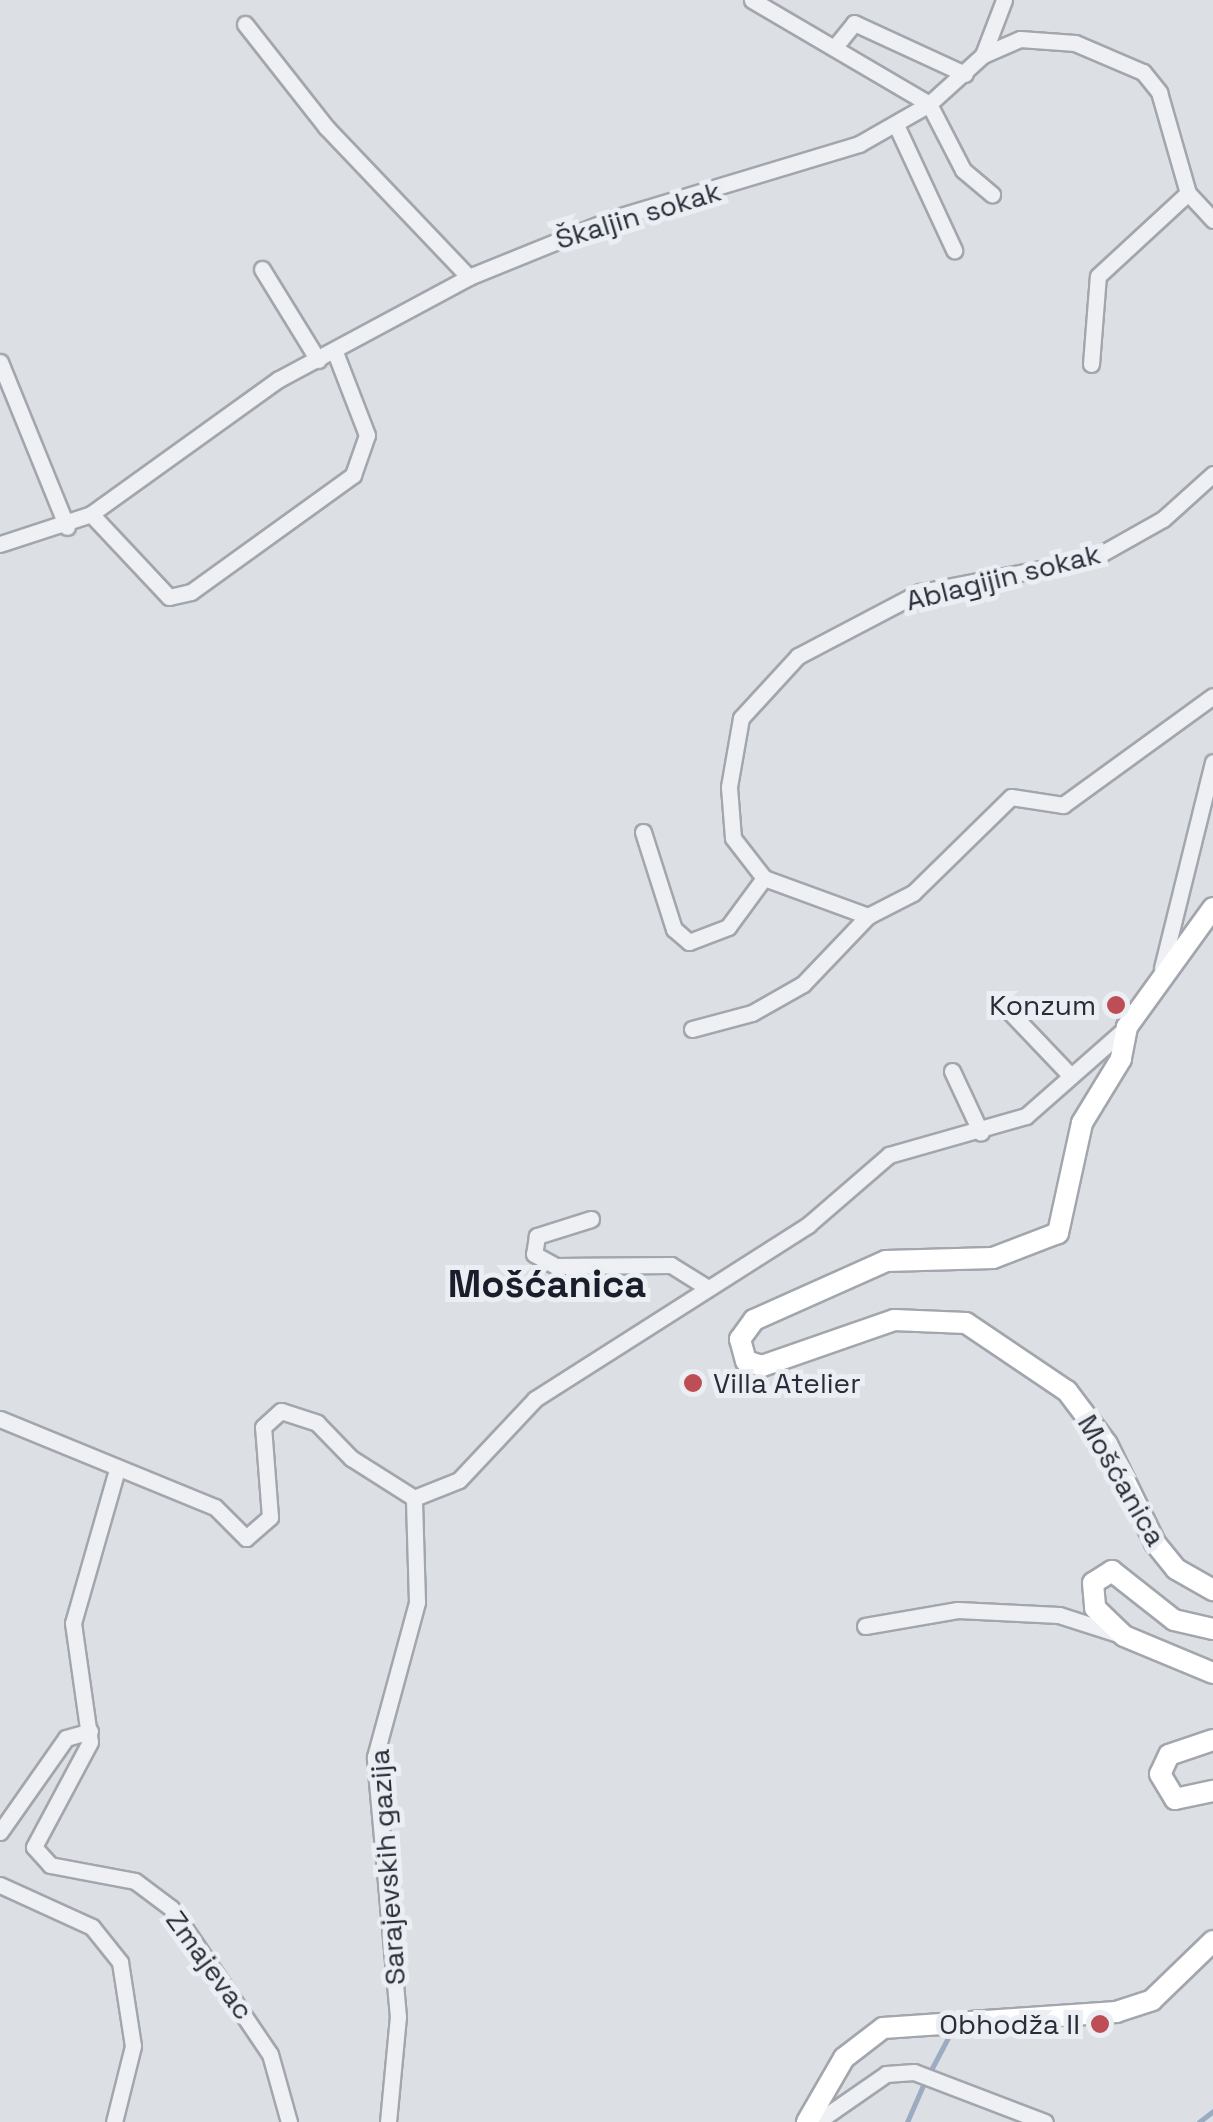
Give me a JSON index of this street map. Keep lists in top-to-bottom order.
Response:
{
  "streets": {
    "main road": ["Mošćanica"],
    "street": [
      "Škaljin sokak",
      "Ablagijin sokak",
      "Sarajevskih gazija",
      "Zmajevac"
    ]
  },
  "districts": ["Mošćanica"],
  "places": ["Konzum", "Villa Atelier", "Obhodža II"]
}
